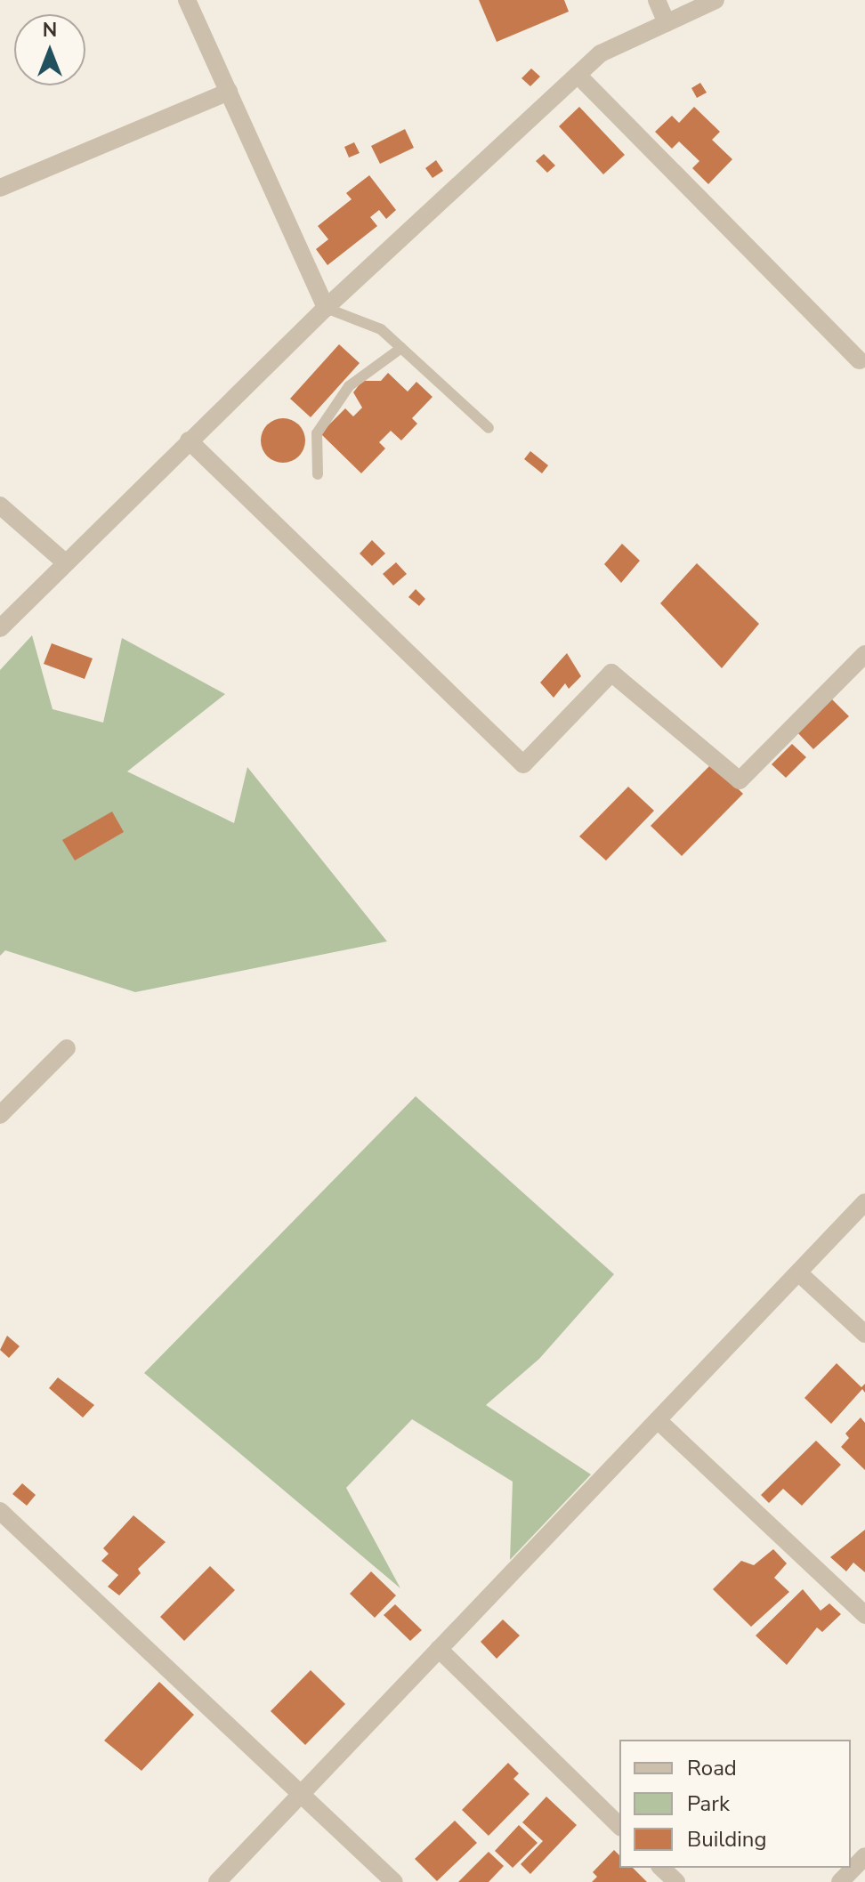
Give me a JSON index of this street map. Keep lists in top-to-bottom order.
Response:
{
  "legend": ["Road", "Park", "Building"],
  "north": "top"
}
